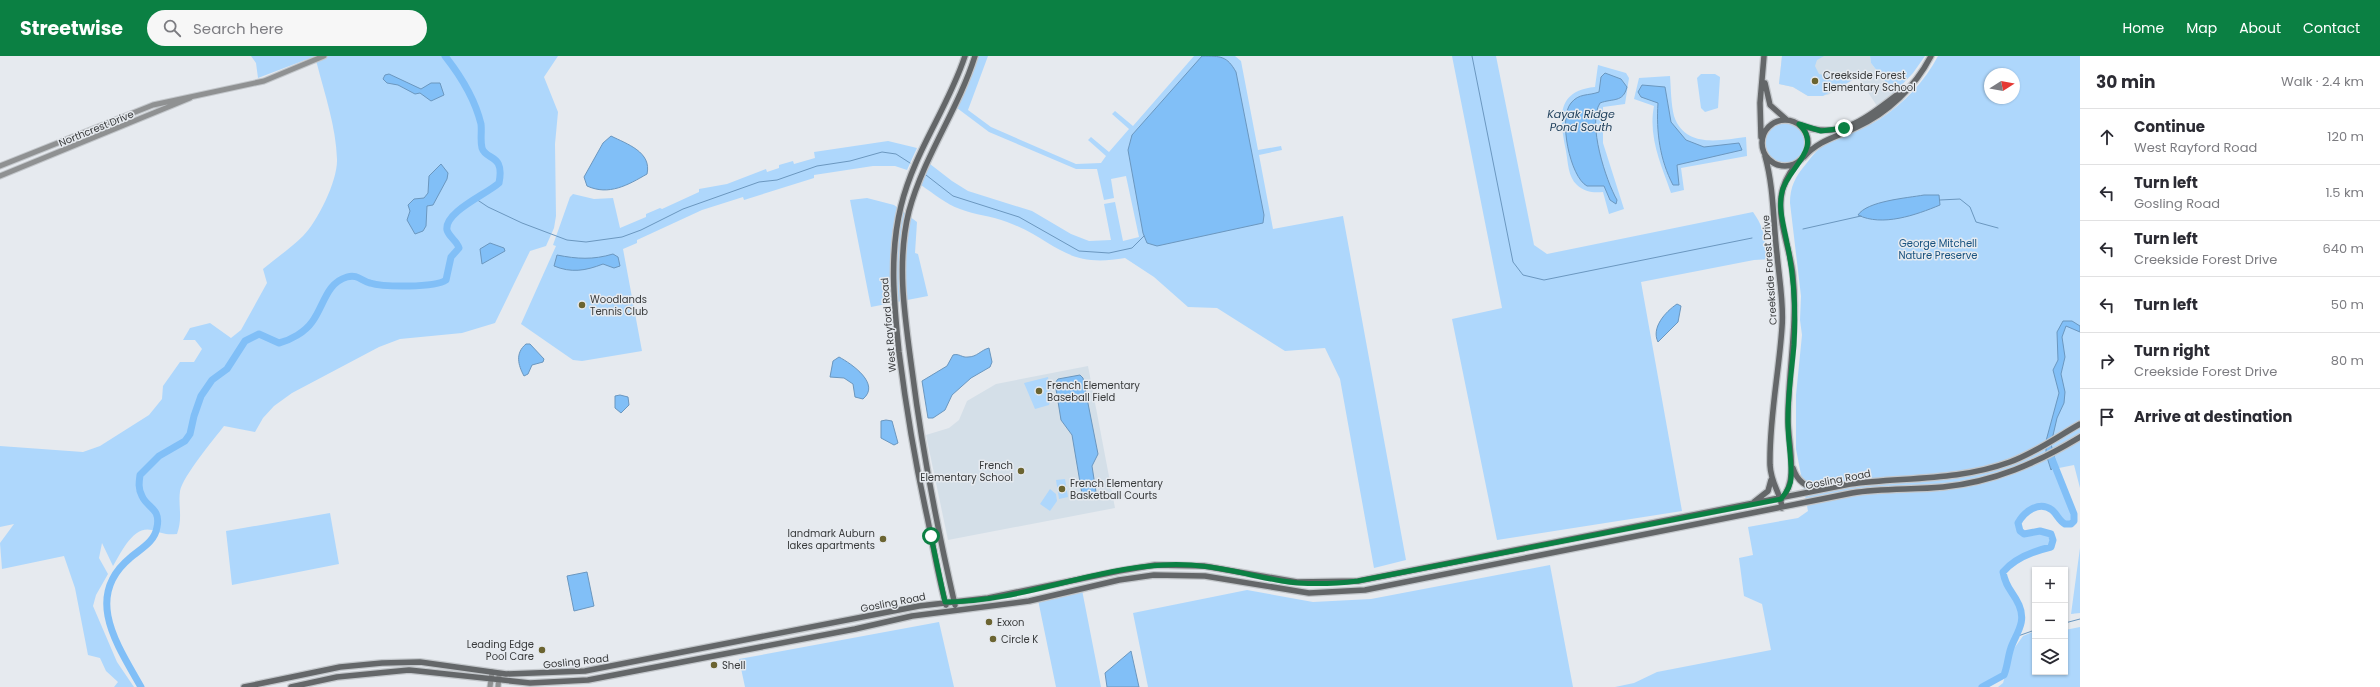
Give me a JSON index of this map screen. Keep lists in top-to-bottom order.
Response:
{
  "streets": {
    "main road": ["Creekside Forest Drive", "West Rayford Road", "Gosling Road"],
    "street": ["Northcrest Drive"]
  },
  "crossings": [
    ["Creekside Forest Drive", "Gosling Road"],
    ["West Rayford Road", "Gosling Road"]
  ],
  "water": ["Kayak Ridge Pond South"],
  "parks": ["George Mitchell Nature Preserve"],
  "places": [
    "Creekside Forest Elementary School",
    "Woodlands Tennis Club",
    "French Elementary Baseball Field",
    "French Elementary School",
    "French Elementary Basketball Courts",
    "landmark Auburn lakes apartments",
    "Exxon",
    "Circle K",
    "Leading Edge Pool Care",
    "Shell"
  ],
  "north": "right",
  "page": {
    "header": "Streetwise",
    "search": "Search here",
    "nav": [
      "Home",
      "Map",
      "About",
      "Contact"
    ],
    "heading": ["30 min", "Walk · 2.4 km"],
    "list": [
      ["Continue", "West Rayford Road", "120 m"],
      ["Turn left", "Gosling Road", "1.5 km"],
      ["Turn left", "Creekside Forest Drive", "640 m"],
      ["Turn left", "50 m"],
      ["Turn right", "Creekside Forest Drive", "80 m"],
      "Arrive at destination"
    ],
    "map_buttons": ["+", "−"]
  }
}
